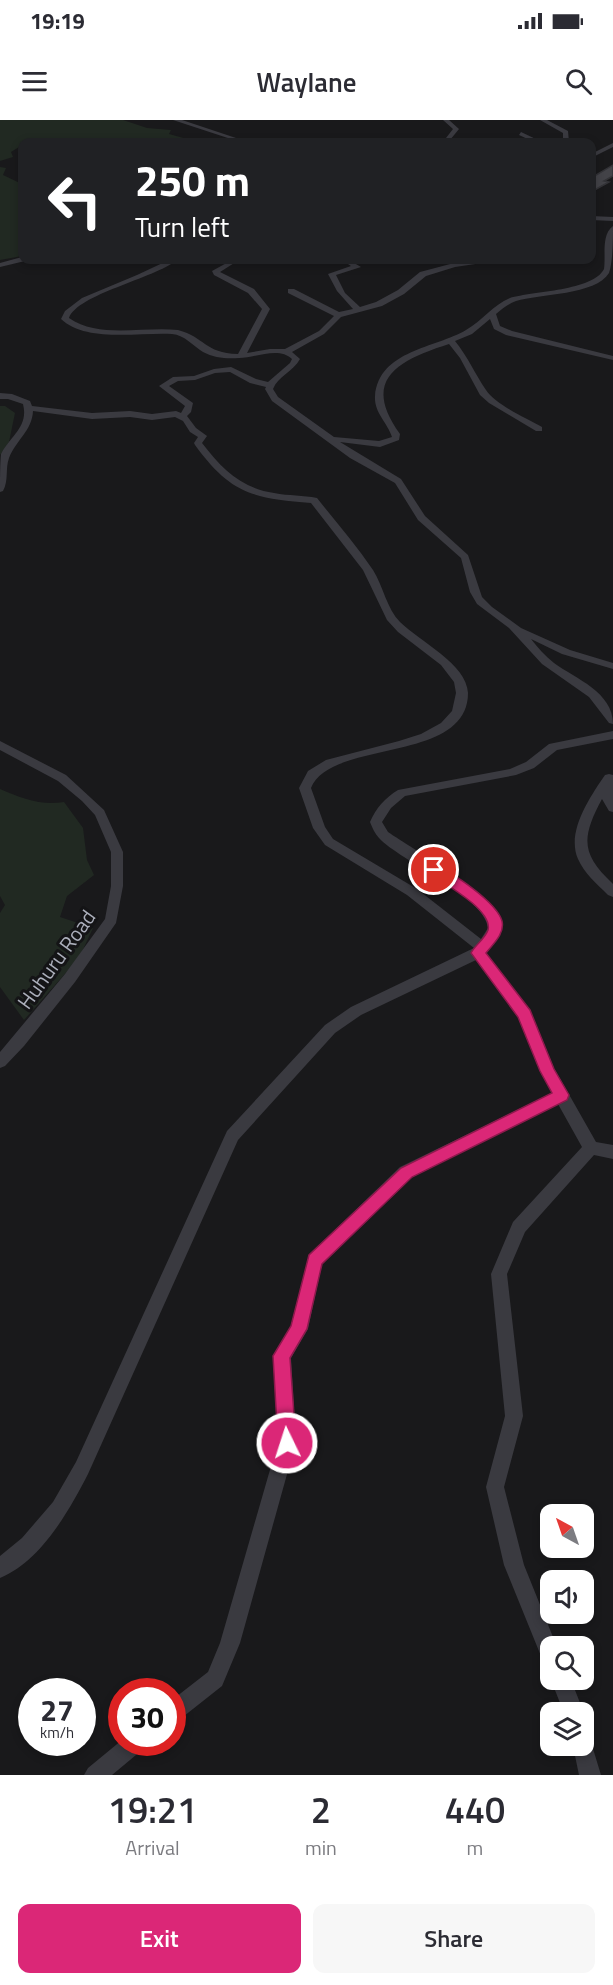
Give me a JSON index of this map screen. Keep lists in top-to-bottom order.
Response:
{
  "streets": {
    "street": ["Huhuru Road"]
  },
  "north": "top left",
  "page": {
    "status": "19:19",
    "header": "Waylane",
    "turn": ["250 m", "Turn left"],
    "speed": "27 km/h",
    "limit": "30",
    "eta": [
      "19:21",
      "Arrival",
      "2",
      "min",
      "440",
      "m"
    ],
    "buttons": ["Exit", "Share"]
  }
}
